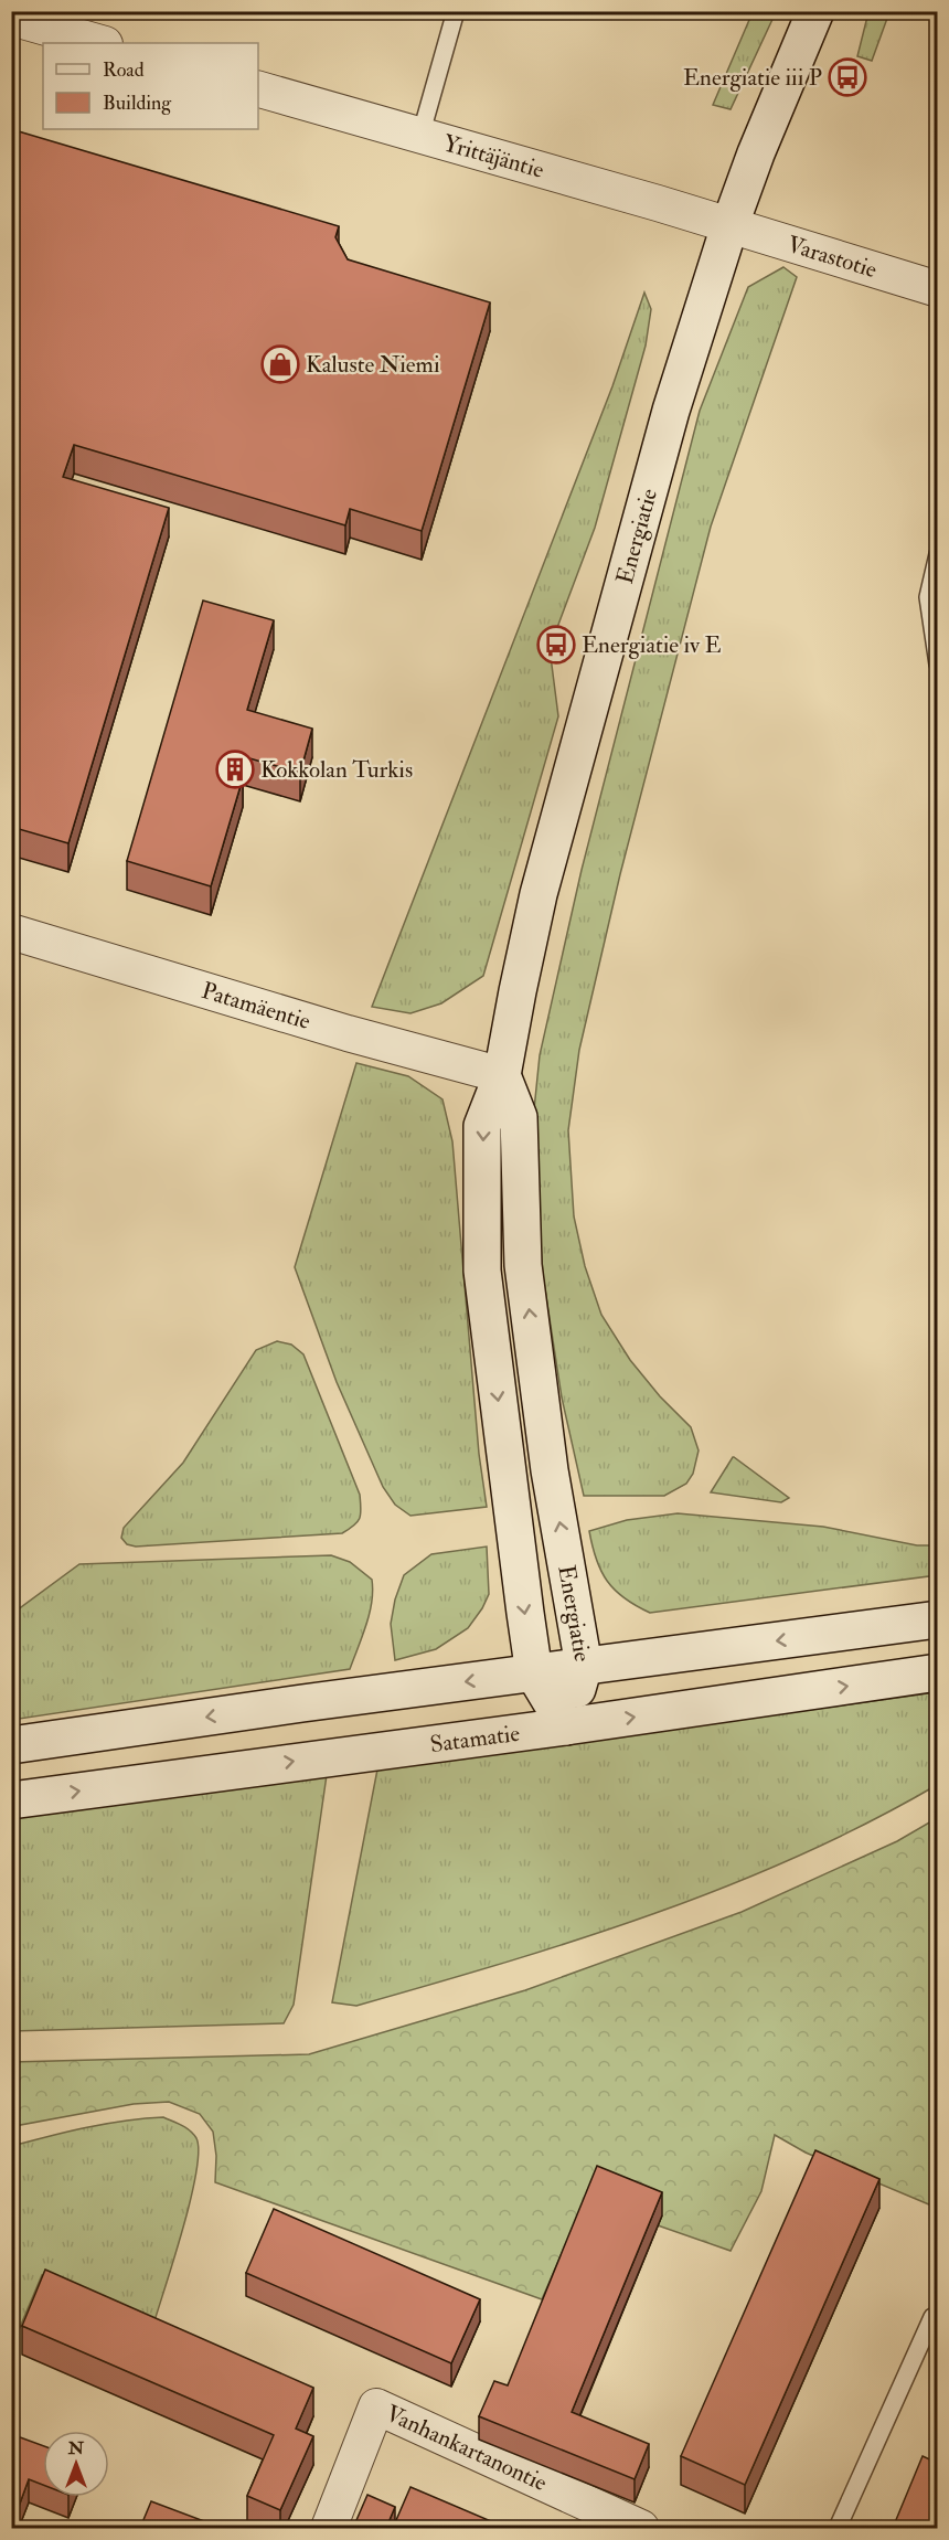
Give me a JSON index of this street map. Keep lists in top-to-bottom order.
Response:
{
  "streets": {
    "street": [
      "Yrittäjäntie",
      "Varastotie",
      "Energiatie",
      "Patamäentie",
      "Satamatie",
      "Vanhankartanontie"
    ]
  },
  "crossings": [
    ["Yrittäjäntie", "Varastotie"],
    ["Yrittäjäntie", "Energiatie"],
    ["Varastotie", "Energiatie"],
    ["Energiatie", "Patamäentie"],
    ["Energiatie", "Satamatie"]
  ],
  "places": {
    "bus stop": ["Energiatie iii P", "Energiatie iv E"],
    "shop": ["Kaluste Niemi"],
    "building": ["Kokkolan Turkis"]
  },
  "legend": ["Road", "Building"],
  "north": "top"
}
